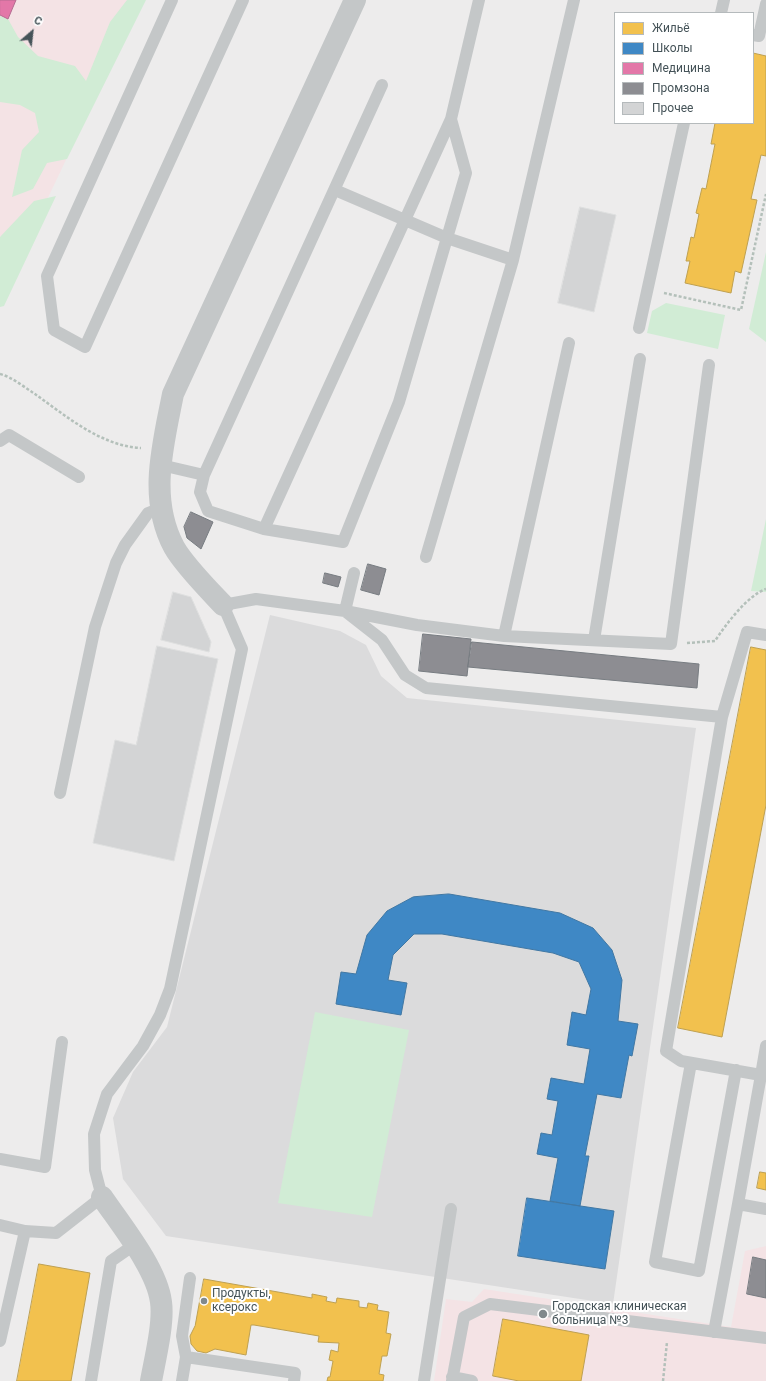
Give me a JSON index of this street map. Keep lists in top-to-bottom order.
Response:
{
  "places": ["Продукты, ксерокс", "Городская клиническая больница №3"],
  "legend": [
    "Жильё",
    "Школы",
    "Медицина",
    "Промзона",
    "Прочее"
  ],
  "north": "top right"
}
